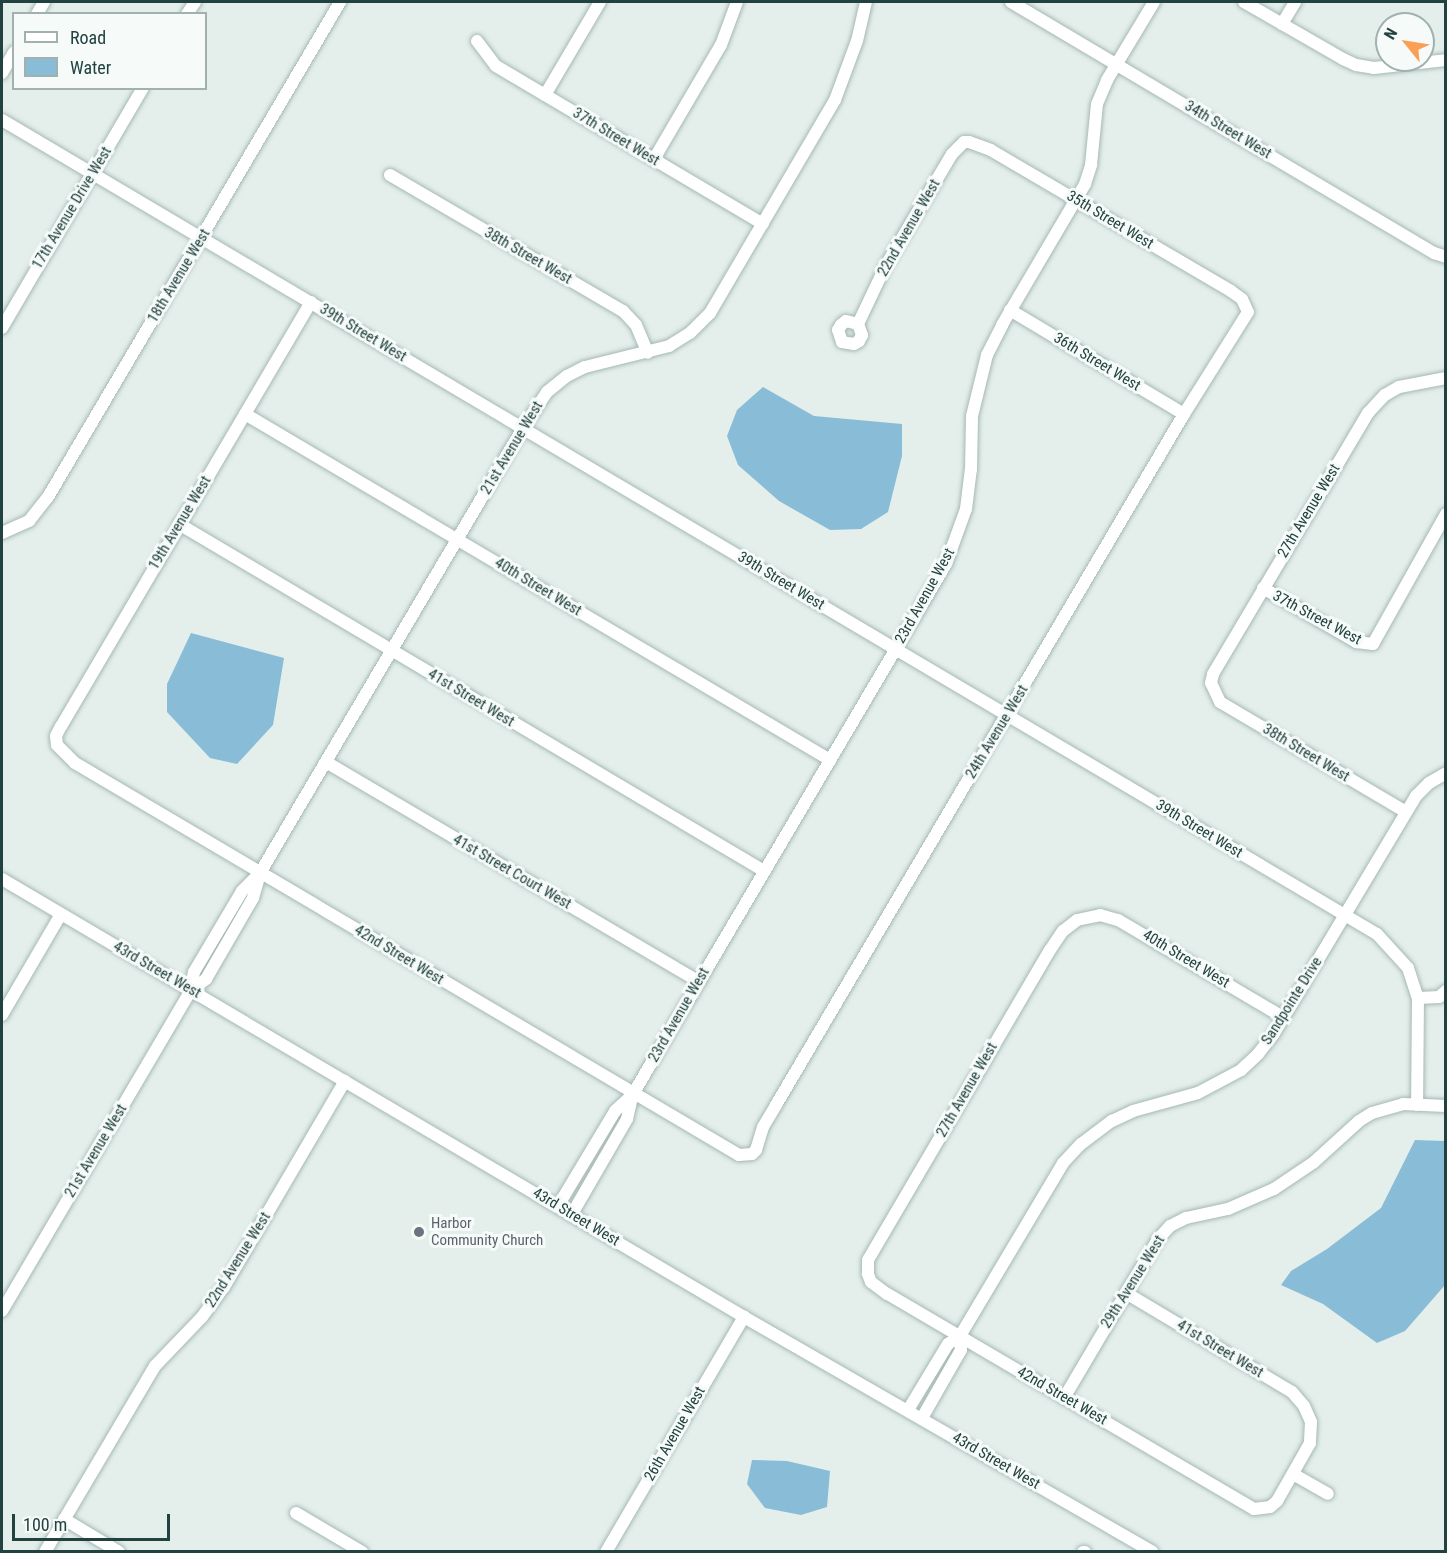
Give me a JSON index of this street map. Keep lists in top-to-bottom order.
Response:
{
  "streets": {
    "street": [
      "34th Street West",
      "37th Street West",
      "17th Avenue Drive West",
      "35th Street West",
      "22nd Avenue West",
      "38th Street West",
      "18th Avenue West",
      "39th Street West",
      "36th Street West",
      "21st Avenue West",
      "27th Avenue West",
      "19th Avenue West",
      "40th Street West",
      "23rd Avenue West",
      "41st Street West",
      "24th Avenue West",
      "41st Street Court West",
      "42nd Street West",
      "43rd Street West",
      "Sandpointe Drive",
      "29th Avenue West",
      "26th Avenue West"
    ]
  },
  "crossings": [
    ["34th Street West", "23rd Avenue West"],
    ["37th Street West", "21st Avenue West"],
    ["37th Street West", "27th Avenue West"],
    ["17th Avenue Drive West", "39th Street West"],
    ["35th Street West", "22nd Avenue West"],
    ["35th Street West", "23rd Avenue West"],
    ["35th Street West", "24th Avenue West"],
    ["22nd Avenue West", "43rd Street West"],
    ["38th Street West", "21st Avenue West"],
    ["38th Street West", "27th Avenue West"],
    ["38th Street West", "Sandpointe Drive"],
    ["18th Avenue West", "39th Street West"],
    ["39th Street West", "21st Avenue West"],
    ["39th Street West", "19th Avenue West"],
    ["39th Street West", "23rd Avenue West"],
    ["39th Street West", "24th Avenue West"],
    ["39th Street West", "Sandpointe Drive"],
    ["39th Street West", "29th Avenue West"],
    ["36th Street West", "23rd Avenue West"],
    ["36th Street West", "24th Avenue West"],
    ["21st Avenue West", "40th Street West"],
    ["21st Avenue West", "41st Street West"],
    ["21st Avenue West", "41st Street Court West"],
    ["21st Avenue West", "42nd Street West"],
    ["21st Avenue West", "43rd Street West"],
    ["27th Avenue West", "40th Street West"],
    ["27th Avenue West", "42nd Street West"],
    ["19th Avenue West", "40th Street West"],
    ["19th Avenue West", "41st Street West"],
    ["19th Avenue West", "42nd Street West"],
    ["40th Street West", "23rd Avenue West"],
    ["40th Street West", "Sandpointe Drive"],
    ["23rd Avenue West", "41st Street West"],
    ["23rd Avenue West", "41st Street Court West"],
    ["23rd Avenue West", "42nd Street West"],
    ["23rd Avenue West", "43rd Street West"],
    ["41st Street West", "42nd Street West"],
    ["41st Street West", "29th Avenue West"],
    ["24th Avenue West", "42nd Street West"],
    ["42nd Street West", "Sandpointe Drive"],
    ["42nd Street West", "29th Avenue West"],
    ["43rd Street West", "Sandpointe Drive"],
    ["43rd Street West", "26th Avenue West"]
  ],
  "places": ["Harbor Community Church"],
  "legend": ["Road", "Water"],
  "scale_bar": "100 m",
  "north": "top left"
}
